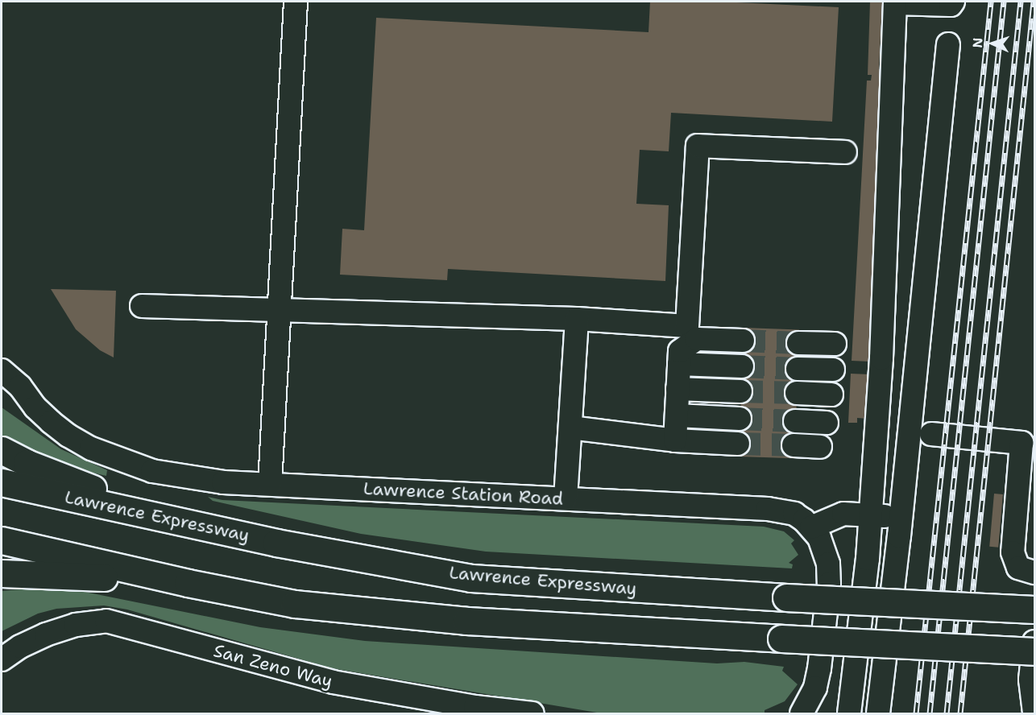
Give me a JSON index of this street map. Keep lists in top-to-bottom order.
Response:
{
  "streets": {
    "highway": ["Lawrence Expressway"],
    "street": ["Lawrence Station Road", "San Zeno Way"]
  },
  "north": "left"
}
